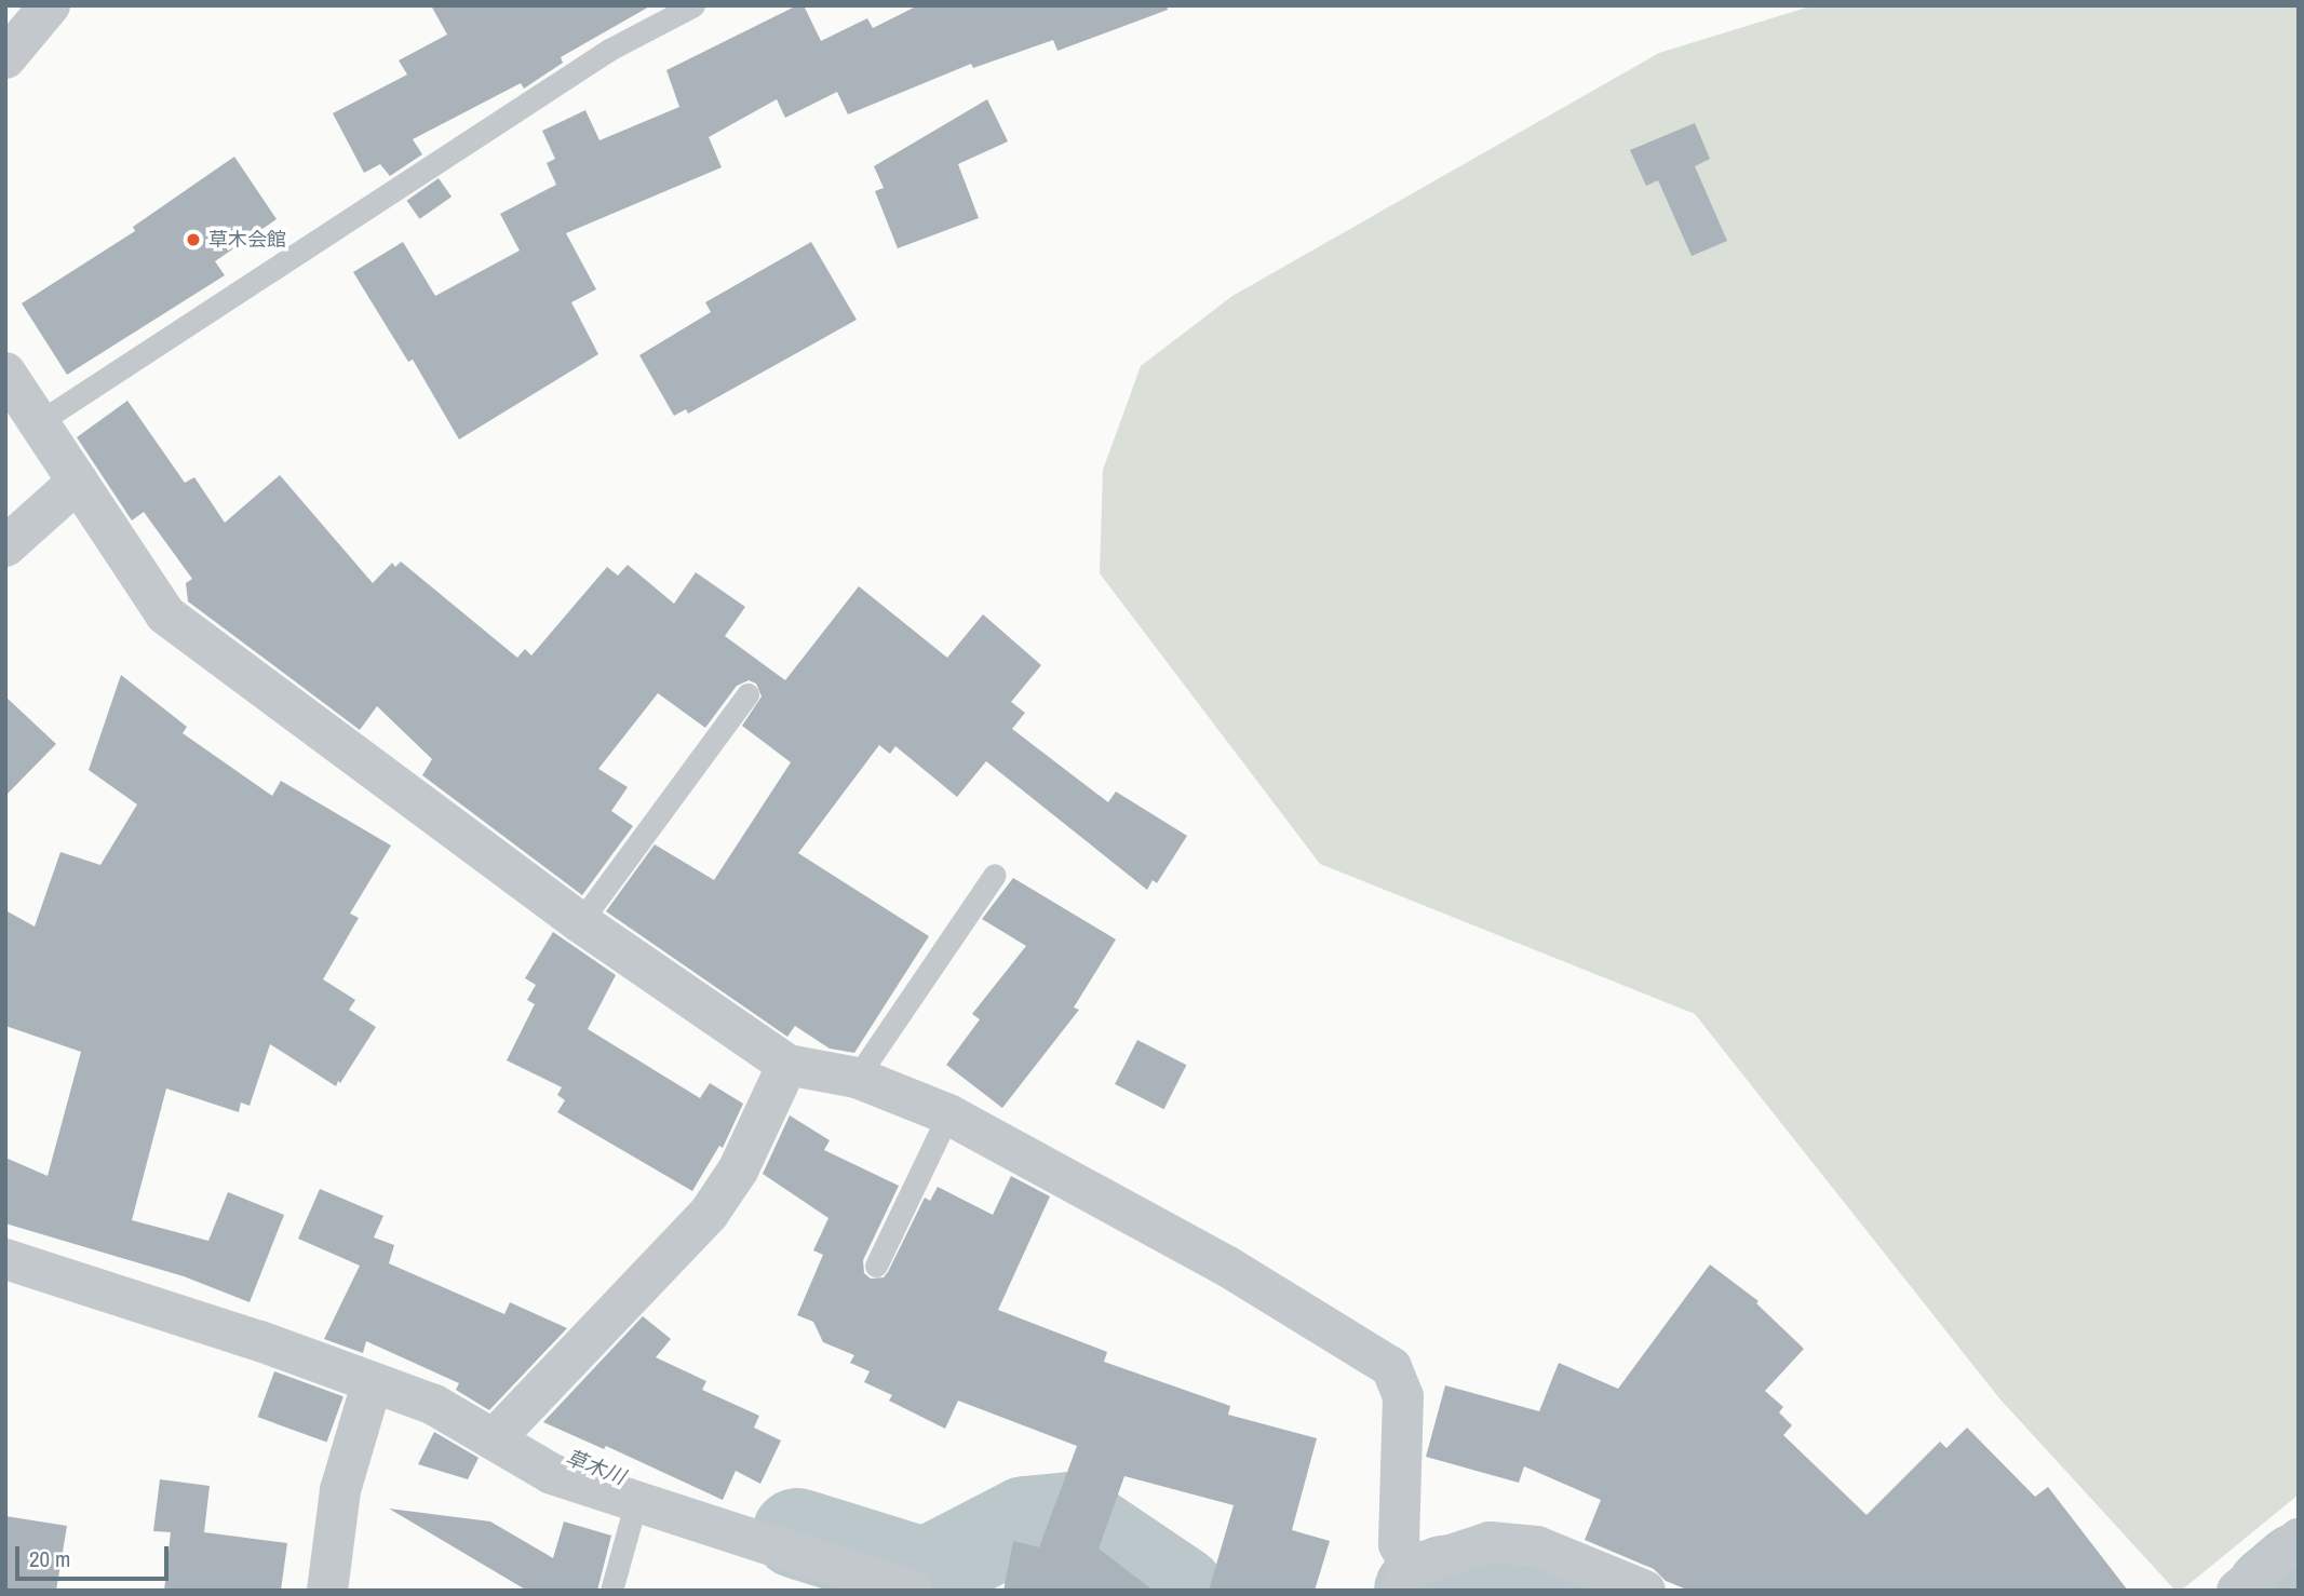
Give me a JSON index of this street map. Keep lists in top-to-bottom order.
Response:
{
  "water": ["草木川"],
  "places": ["草木会館"],
  "scale_bar": "20 m"
}
